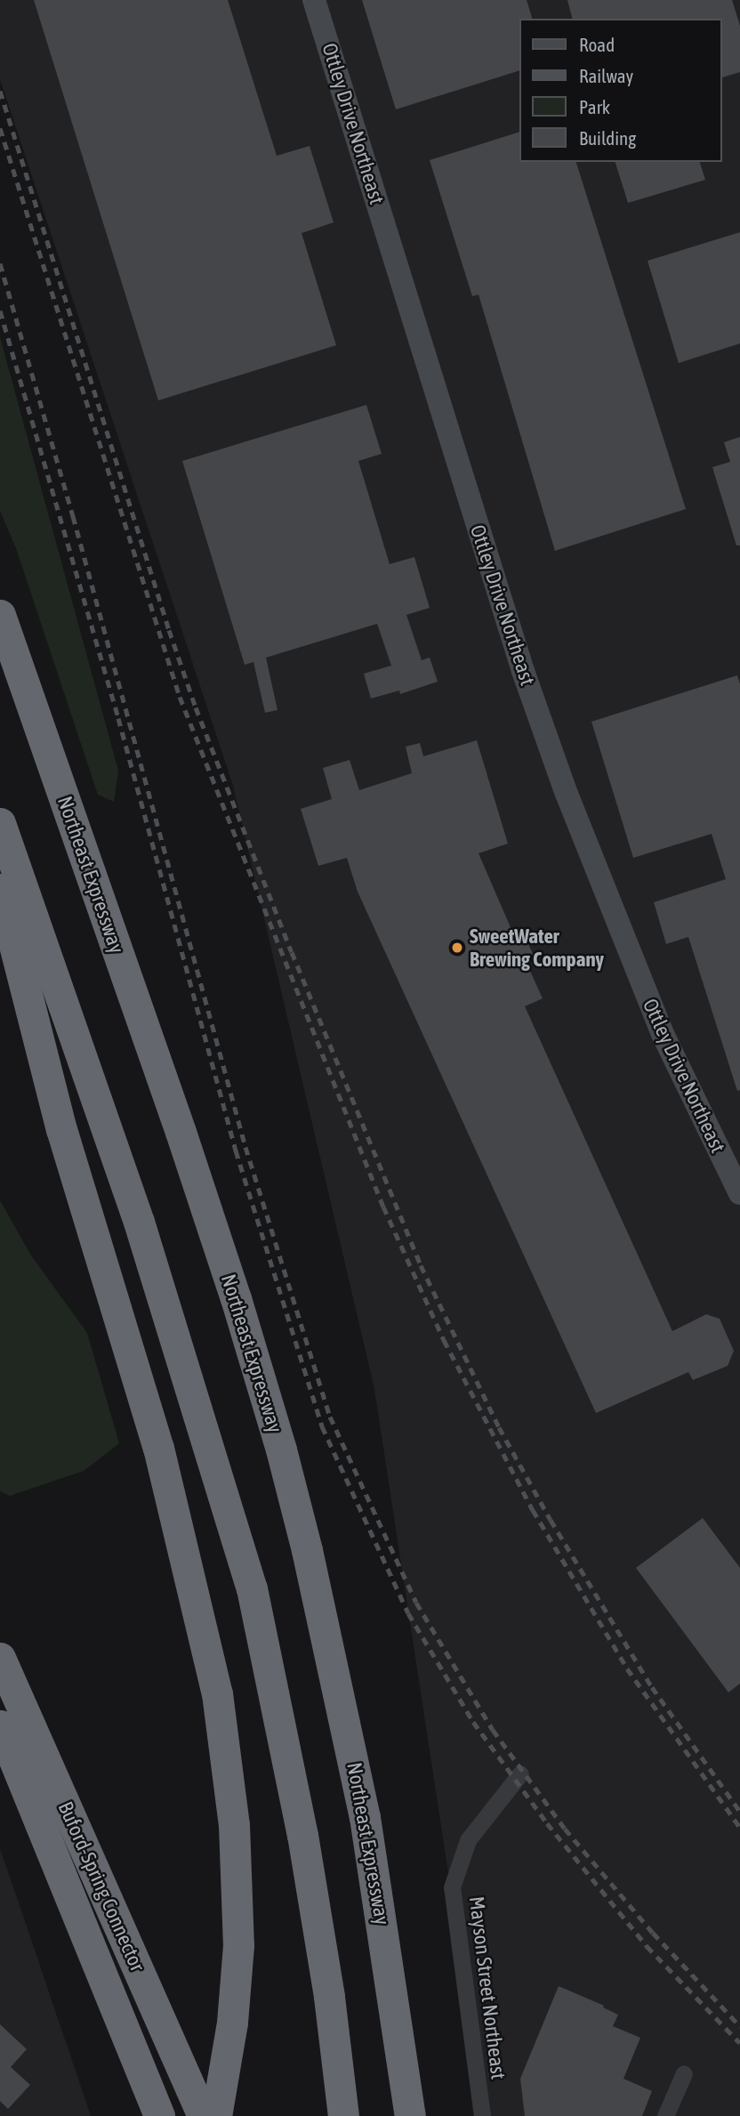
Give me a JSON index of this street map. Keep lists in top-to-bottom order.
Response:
{
  "streets": {
    "highway": ["Northeast Expressway", "Buford-Spring Connector"],
    "street": ["Ottley Drive Northeast", "Mayson Street Northeast"]
  },
  "places": ["SweetWater Brewing Company"],
  "legend": [
    "Road",
    "Railway",
    "Park",
    "Building"
  ]
}
